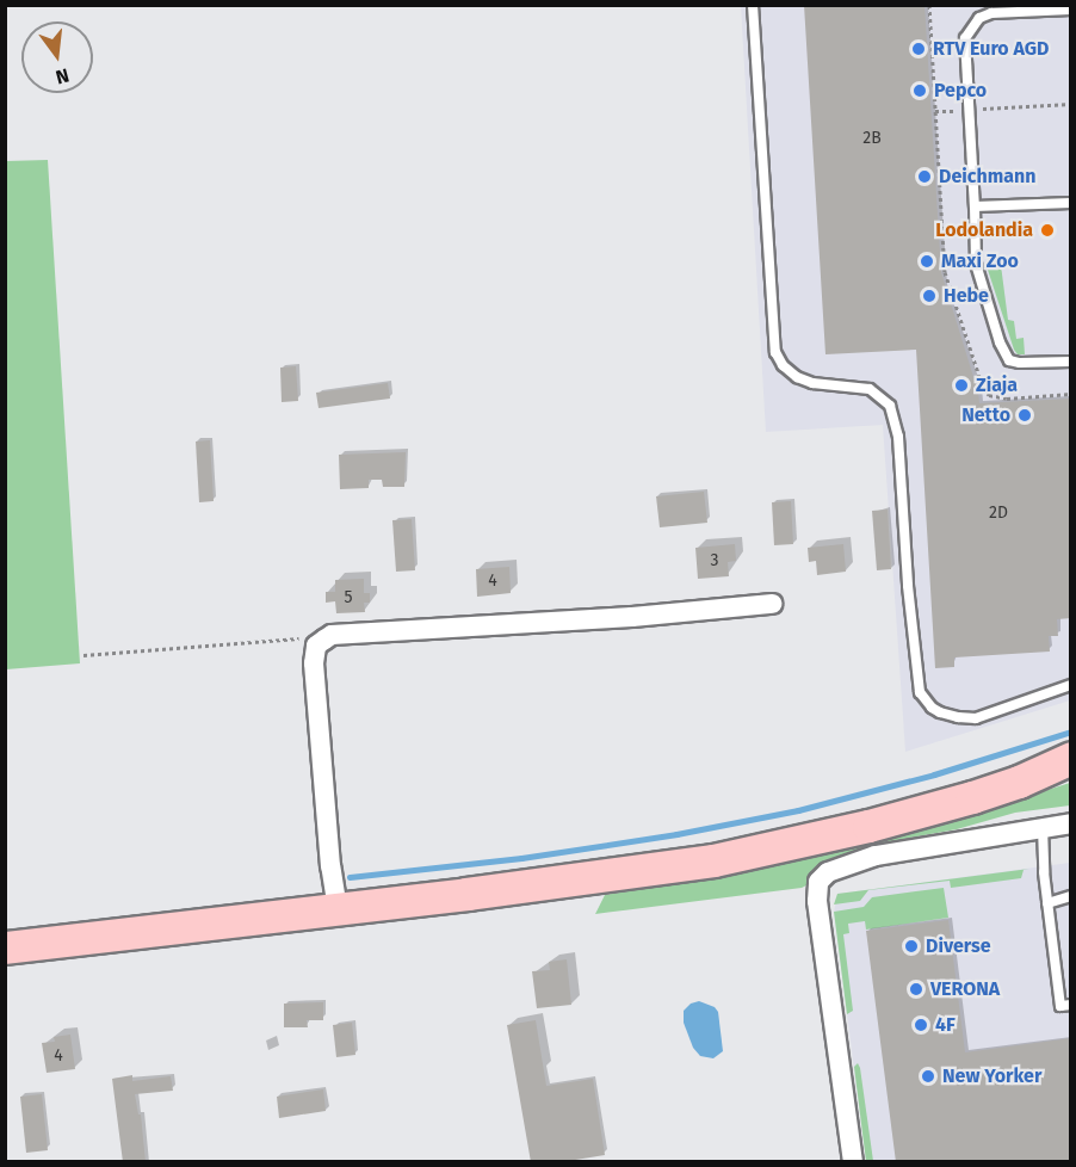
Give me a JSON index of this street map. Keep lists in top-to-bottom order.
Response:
{
  "places": [
    "RTV Euro AGD",
    "Pepco",
    "Deichmann",
    "Lodolandia",
    "Maxi Zoo",
    "Hebe",
    "Ziaja",
    "Netto",
    "Diverse",
    "VERONA",
    "4F",
    "New Yorker"
  ],
  "house_numbers": [
    "2B",
    "2D",
    "3",
    "4",
    "5",
    "4"
  ],
  "north": "bottom"
}
